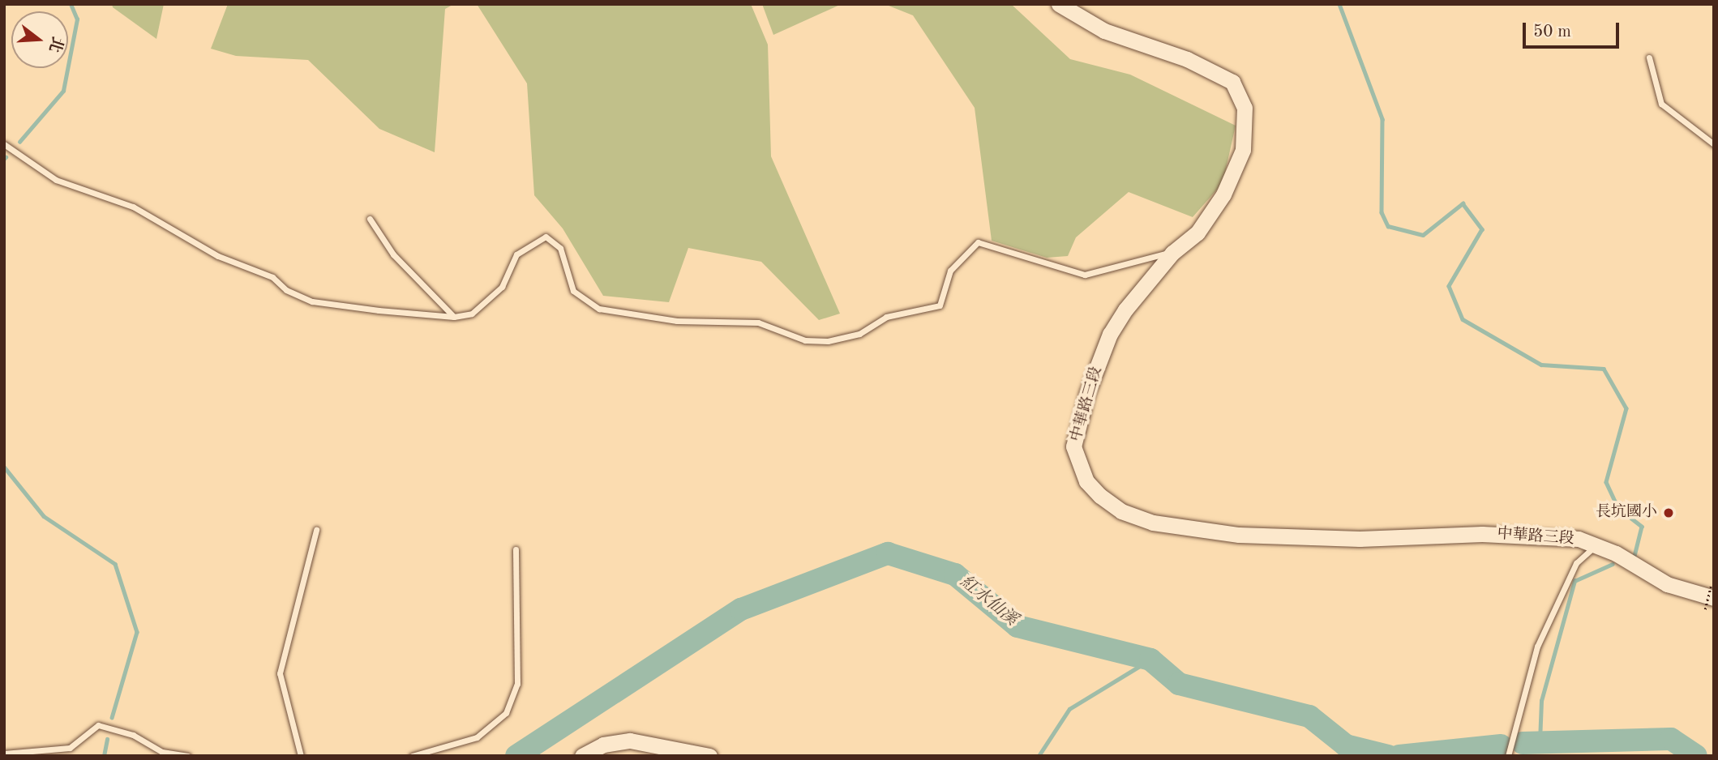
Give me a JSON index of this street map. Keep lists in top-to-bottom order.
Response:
{
  "streets": {
    "main road": ["中華路三段"]
  },
  "water": ["紅水仙溪"],
  "places": ["長坑國小"],
  "scale_bar": "50 m",
  "north": "right"
}
